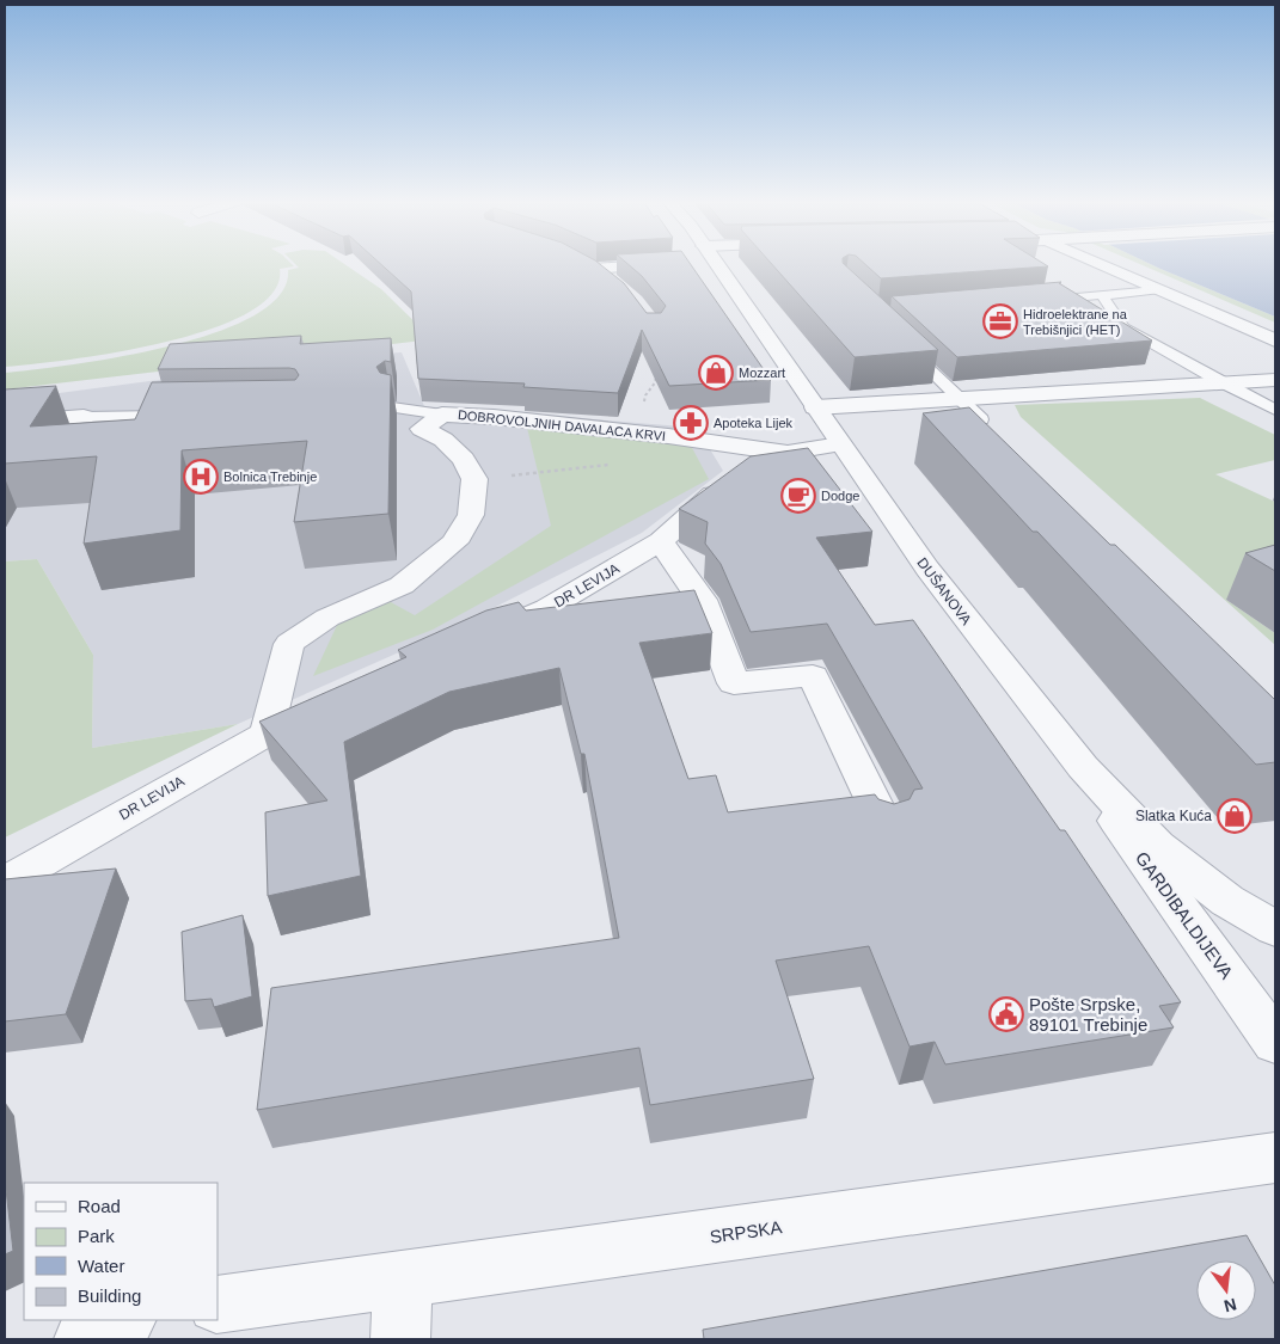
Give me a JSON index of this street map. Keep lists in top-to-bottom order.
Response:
{
  "streets": {
    "street": [
      "DOBROVOLJNIH DAVALACA KRVI",
      "DR LEVIJA",
      "DUŠANOVA",
      "GARDIBALDIJEVA",
      "SRPSKA"
    ]
  },
  "crossings": [
    ["DOBROVOLJNIH DAVALACA KRVI", "DR LEVIJA"],
    ["DR LEVIJA", "DUŠANOVA"],
    ["DUŠANOVA", "GARDIBALDIJEVA"]
  ],
  "places": {
    "office": ["Hidroelektrane na Trebišnjici (HET)"],
    "shop": ["Mozzart", "Slatka Kuća"],
    "pharmacy": ["Apoteka Lijek"],
    "hospital": ["Bolnica Trebinje"],
    "cafe": ["Dodge"],
    "public building": ["Pošte Srpske, 89101 Trebinje"]
  },
  "legend": [
    "Road",
    "Park",
    "Water",
    "Building"
  ],
  "north": "bottom"
}
